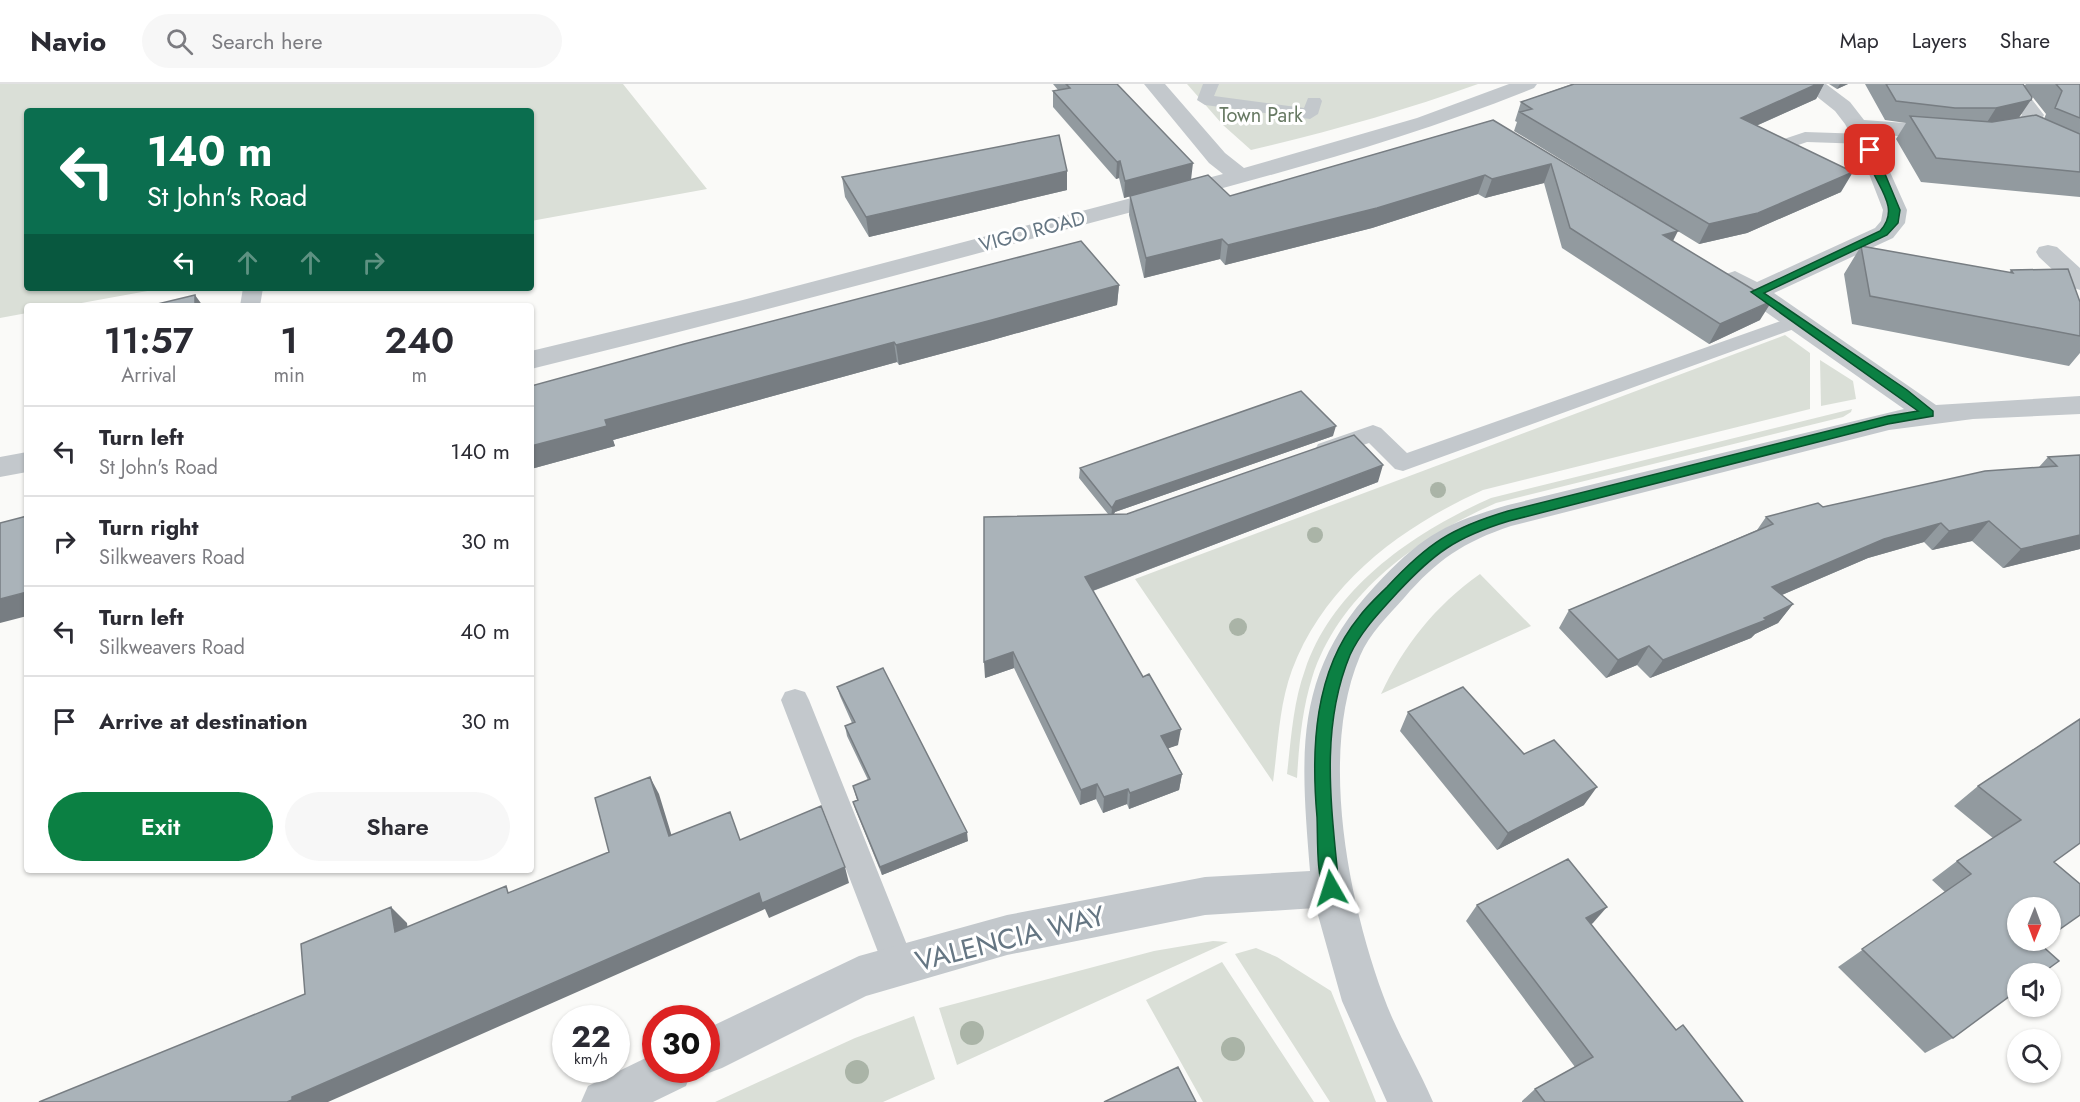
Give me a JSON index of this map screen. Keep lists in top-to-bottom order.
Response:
{
  "streets": {
    "street": ["VIGO ROAD", "VALENCIA WAY"]
  },
  "parks": ["Town Park"],
  "north": "bottom",
  "page": {
    "header": "Navio",
    "search": "Search here",
    "nav": ["Map", "Layers", "Share"],
    "turn": ["140 m", "St John's Road"],
    "eta": [
      "11:57",
      "Arrival",
      "1",
      "min",
      "240",
      "m"
    ],
    "list": [
      {
        "name": "Turn left",
        "note": "St John's Road",
        "value": "140 m"
      },
      {
        "name": "Turn right",
        "note": "Silkweavers Road",
        "value": "30 m"
      },
      {
        "name": "Turn left",
        "note": "Silkweavers Road",
        "value": "40 m"
      },
      {
        "name": "Arrive at destination",
        "value": "30 m"
      }
    ],
    "buttons": ["Exit", "Share"],
    "speed": "22 km/h",
    "limit": "30"
  }
}
